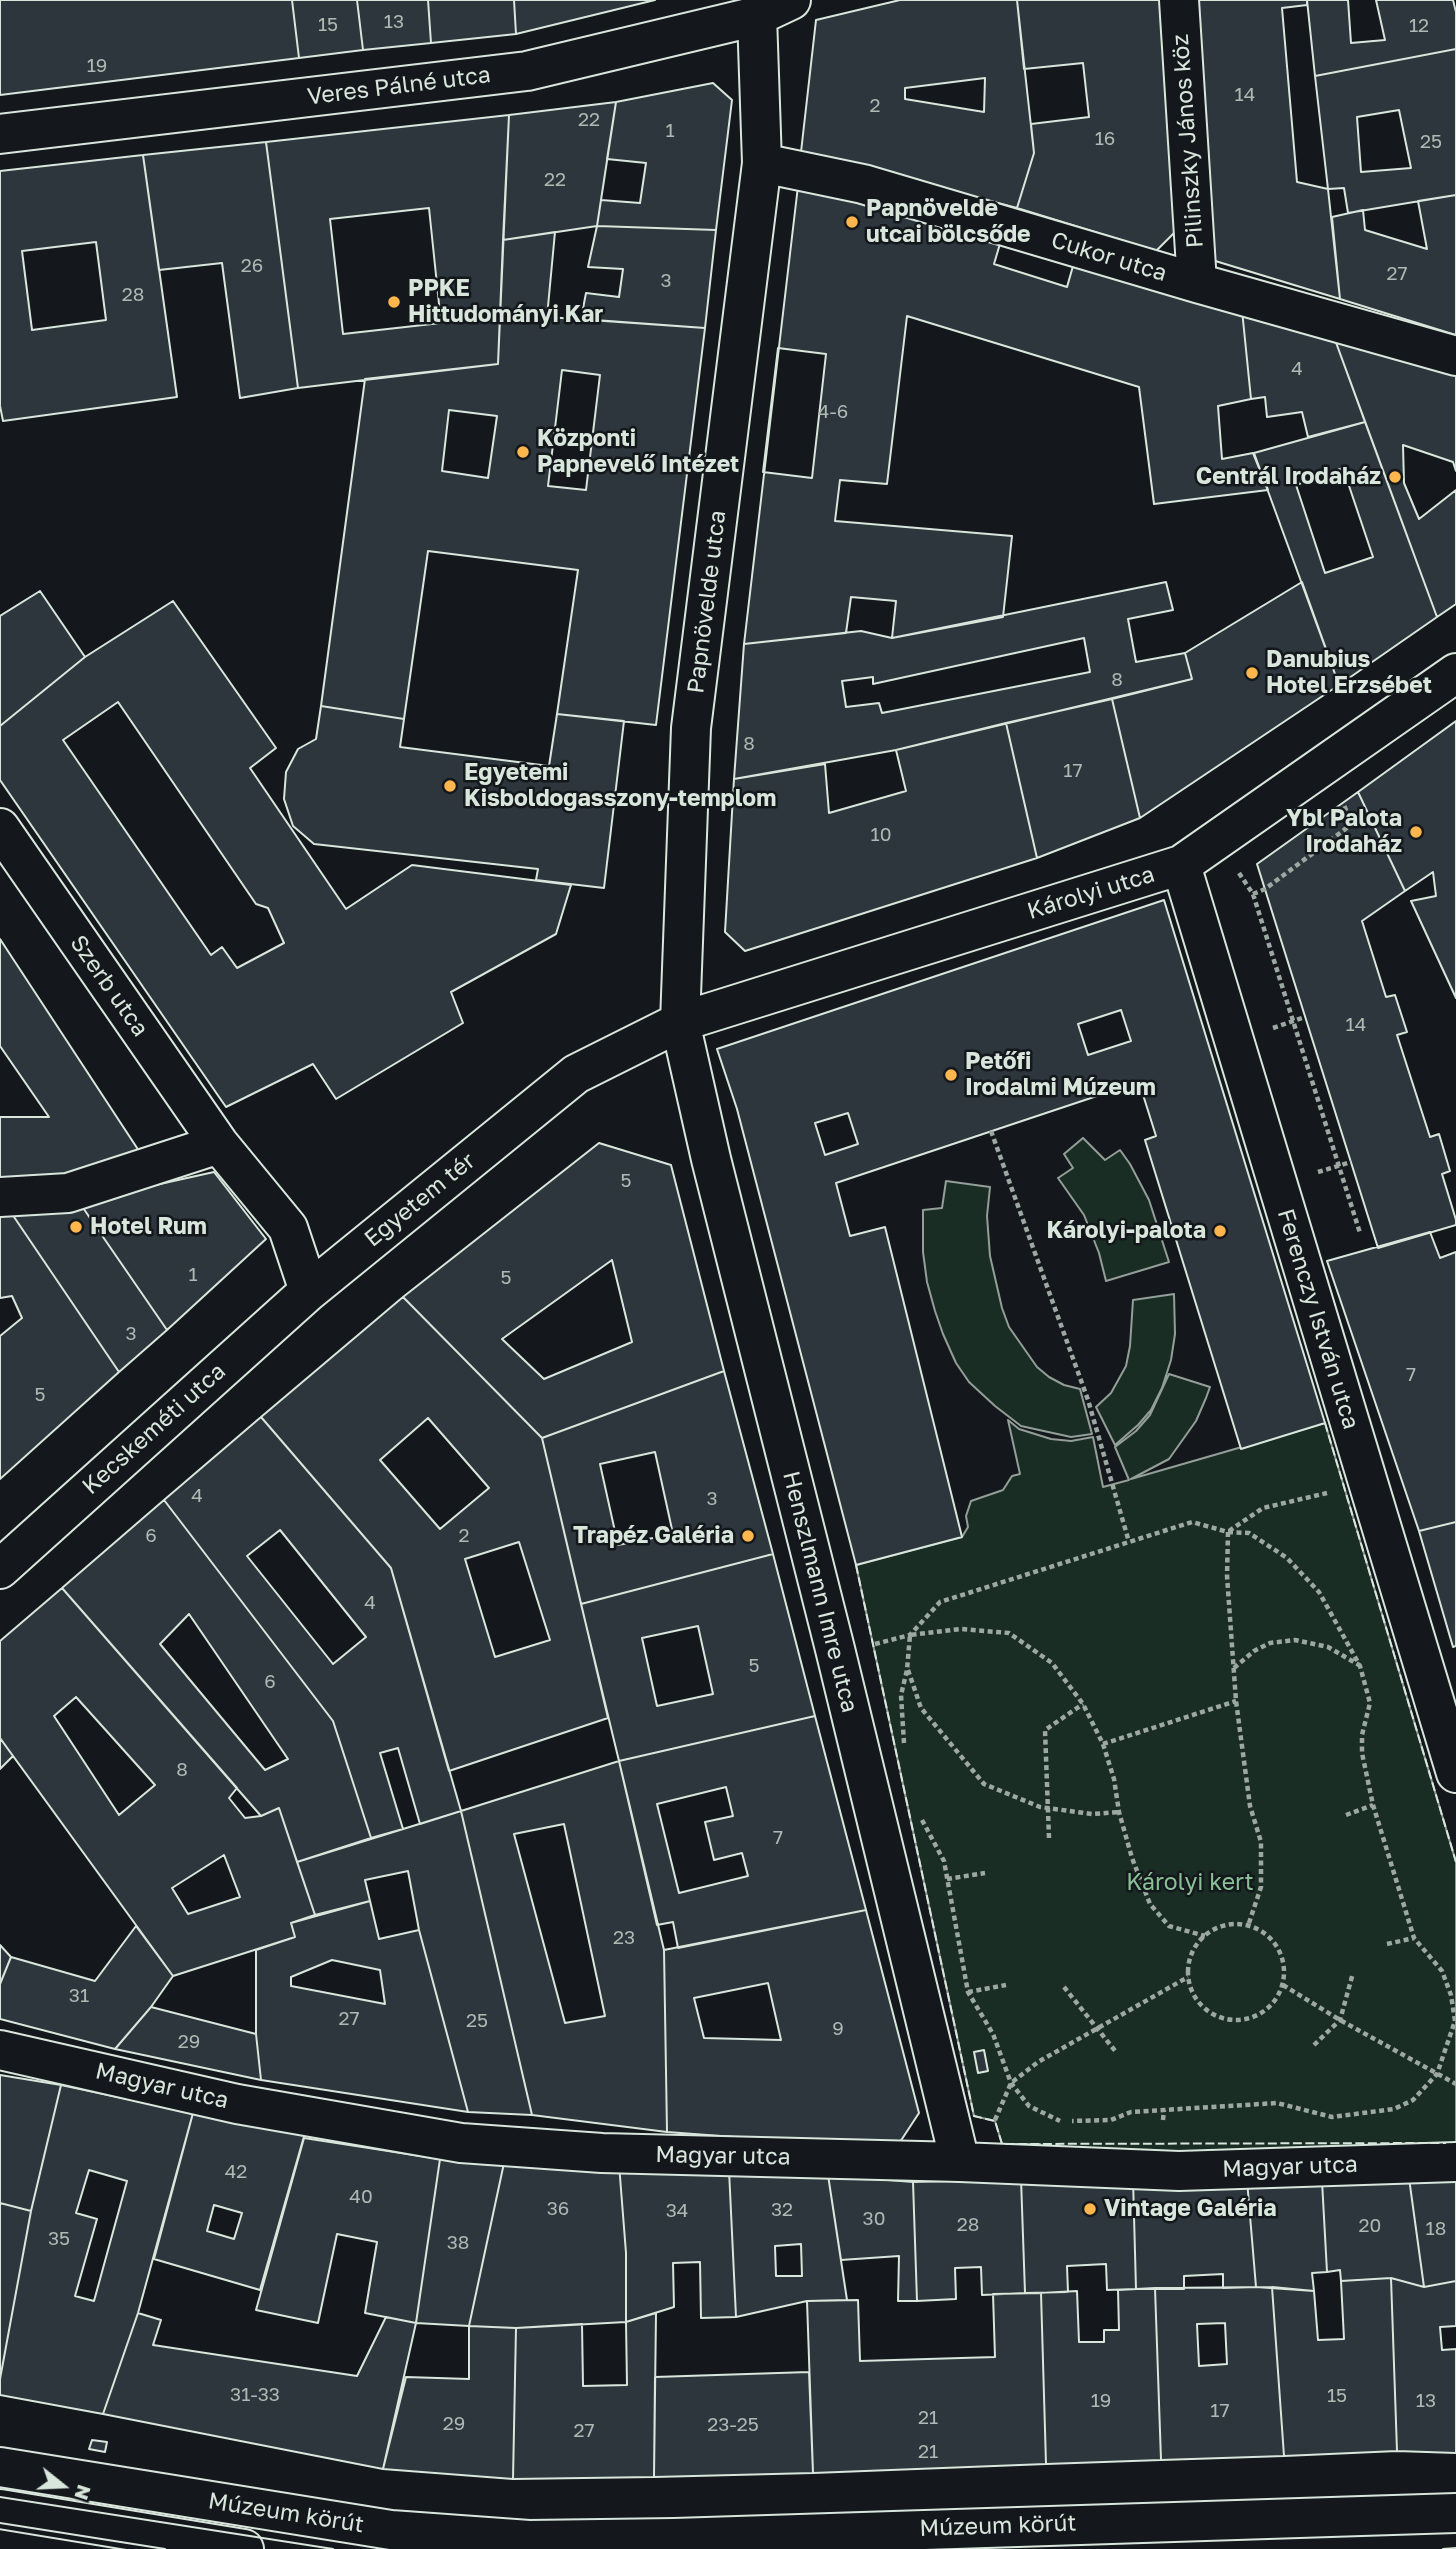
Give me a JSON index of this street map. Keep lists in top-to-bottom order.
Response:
{
  "streets": {
    "street": [
      "Veres Pálné utca",
      "Pilinszky János köz",
      "Cukor utca",
      "Papnövelde utca",
      "Károlyi utca",
      "Szerb utca",
      "Egyetem tér",
      "Ferenczy István utca",
      "Kecskeméti utca",
      "Henszlmann Imre utca",
      "Magyar utca",
      "Múzeum körút"
    ]
  },
  "crossings": [
    ["Veres Pálné utca", "Papnövelde utca"],
    ["Pilinszky János köz", "Cukor utca"],
    ["Cukor utca", "Papnövelde utca"],
    ["Papnövelde utca", "Károlyi utca"],
    ["Papnövelde utca", "Egyetem tér"],
    ["Papnövelde utca", "Henszlmann Imre utca"],
    ["Károlyi utca", "Egyetem tér"],
    ["Károlyi utca", "Ferenczy István utca"],
    ["Károlyi utca", "Henszlmann Imre utca"],
    ["Egyetem tér", "Kecskeméti utca"],
    ["Egyetem tér", "Henszlmann Imre utca"],
    ["Henszlmann Imre utca", "Magyar utca"]
  ],
  "parks": ["Károlyi kert"],
  "places": [
    "Papnövelde utcai bölcsőde",
    "PPKE Hittudományi Kar",
    "Központi Papnevelő Intézet",
    "Centrál Irodaház",
    "Danubius Hotel Erzsébet",
    "Egyetemi Kisboldogasszony-templom",
    "Ybl Palota Irodaház",
    "Petőfi Irodalmi Múzeum",
    "Hotel Rum",
    "Károlyi-palota",
    "Trapéz Galéria",
    "Vintage Galéria"
  ],
  "house_numbers": [
    "13",
    "15",
    "12",
    "19",
    "14",
    "2",
    "22",
    "1",
    "16",
    "25",
    "22",
    "26",
    "27",
    "3",
    "28",
    "4",
    "4-6",
    "8",
    "8",
    "17",
    "10",
    "14",
    "5",
    "1",
    "5",
    "3",
    "7",
    "5",
    "4",
    "3",
    "6",
    "2",
    "4",
    "5",
    "6",
    "8",
    "7",
    "23",
    "31",
    "27",
    "25",
    "9",
    "29",
    "42",
    "40",
    "36",
    "32",
    "34",
    "30",
    "28",
    "20",
    "18",
    "35",
    "38",
    "31-33",
    "15",
    "19",
    "13",
    "17",
    "21",
    "29",
    "23-25",
    "27",
    "21"
  ],
  "north": "right"
}
